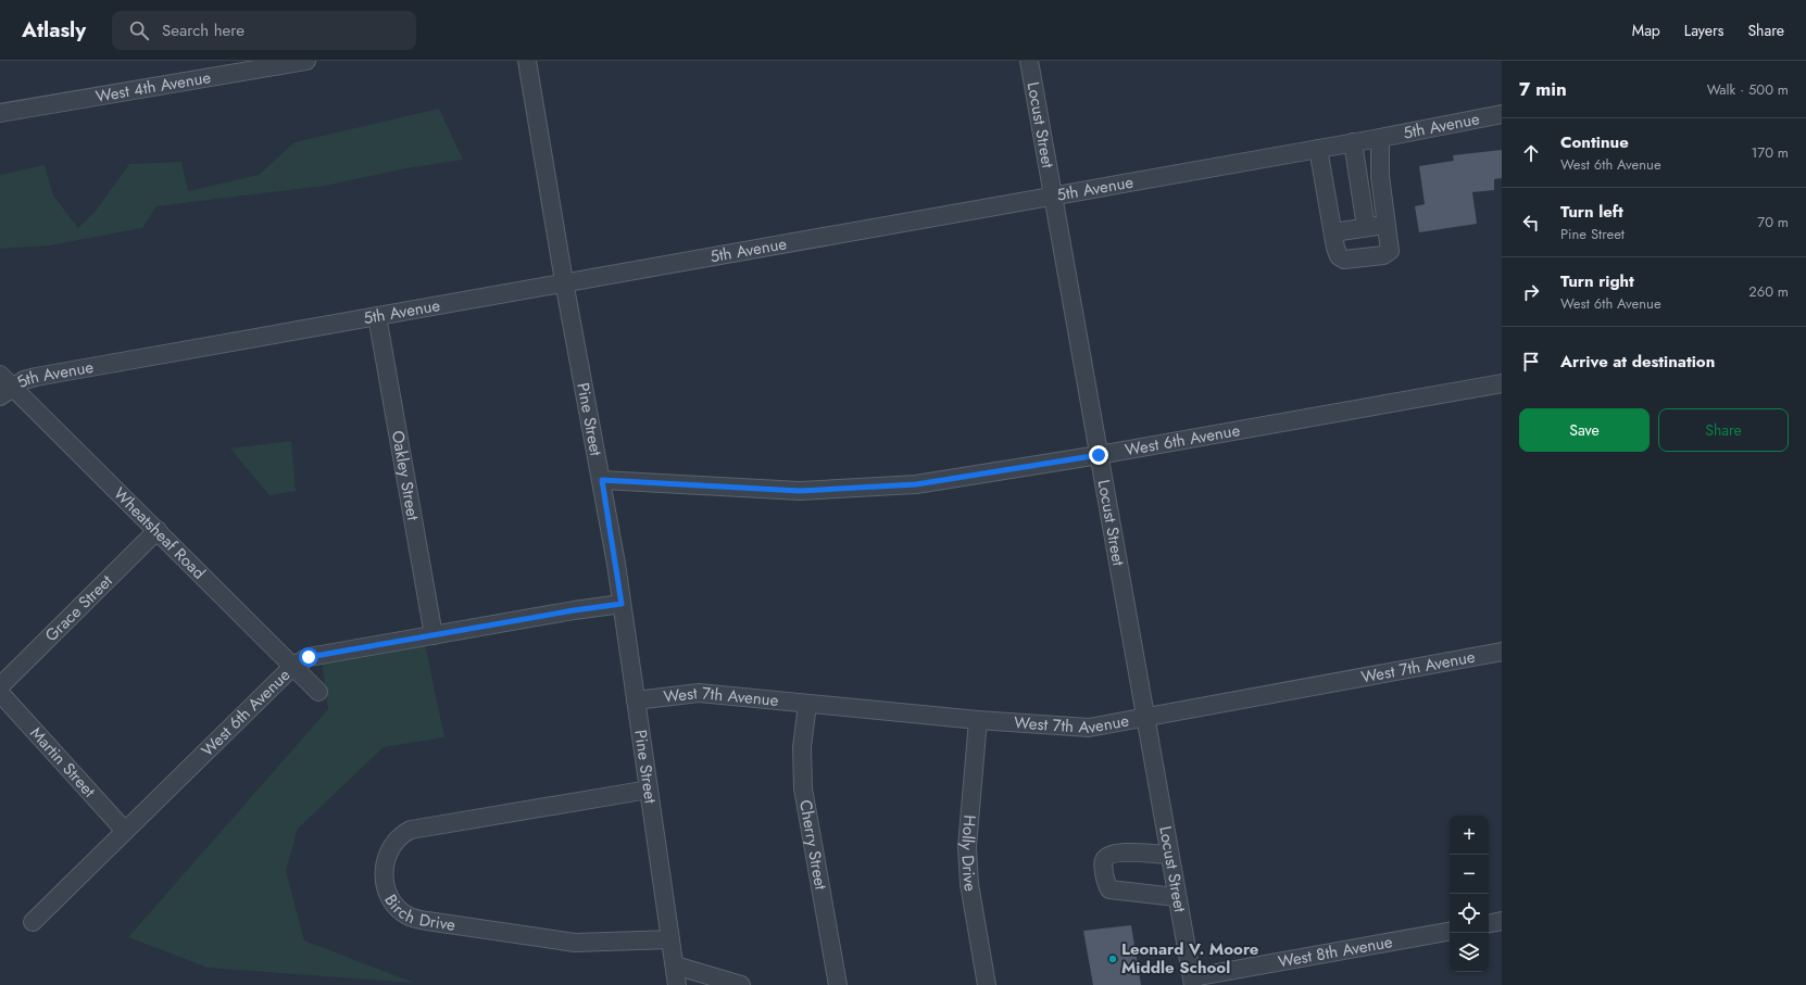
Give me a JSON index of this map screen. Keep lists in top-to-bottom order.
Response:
{
  "streets": {
    "street": [
      "West 4th Avenue",
      "Locust Street",
      "5th Avenue",
      "Pine Street",
      "West 6th Avenue",
      "Oakley Street",
      "Wheatsheaf Road",
      "Grace Street",
      "West 7th Avenue",
      "Martin Street",
      "Cherry Street",
      "Holly Drive",
      "Birch Drive",
      "West 8th Avenue"
    ]
  },
  "crossings": [
    ["Locust Street", "5th Avenue"],
    ["Locust Street", "West 6th Avenue"],
    ["Locust Street", "West 7th Avenue"],
    ["Locust Street", "West 8th Avenue"],
    ["5th Avenue", "Pine Street"],
    ["5th Avenue", "Oakley Street"],
    ["5th Avenue", "Wheatsheaf Road"],
    ["Pine Street", "West 6th Avenue"],
    ["Pine Street", "West 7th Avenue"],
    ["Pine Street", "Birch Drive"],
    ["West 6th Avenue", "Oakley Street"],
    ["West 6th Avenue", "Wheatsheaf Road"],
    ["West 6th Avenue", "Martin Street"],
    ["Wheatsheaf Road", "Grace Street"],
    ["West 7th Avenue", "Cherry Street"],
    ["West 7th Avenue", "Holly Drive"]
  ],
  "places": ["Leonard V. Moore Middle School"],
  "page": {
    "header": "Atlasly",
    "search": "Search here",
    "nav": ["Map", "Layers", "Share"],
    "heading": ["7 min", "Walk · 500 m"],
    "list": [
      ["Continue", "West 6th Avenue", "170 m"],
      ["Turn left", "Pine Street", "70 m"],
      ["Turn right", "West 6th Avenue", "260 m"],
      "Arrive at destination"
    ],
    "buttons": ["Save", "Share"],
    "map_buttons": ["+", "−"]
  }
}
